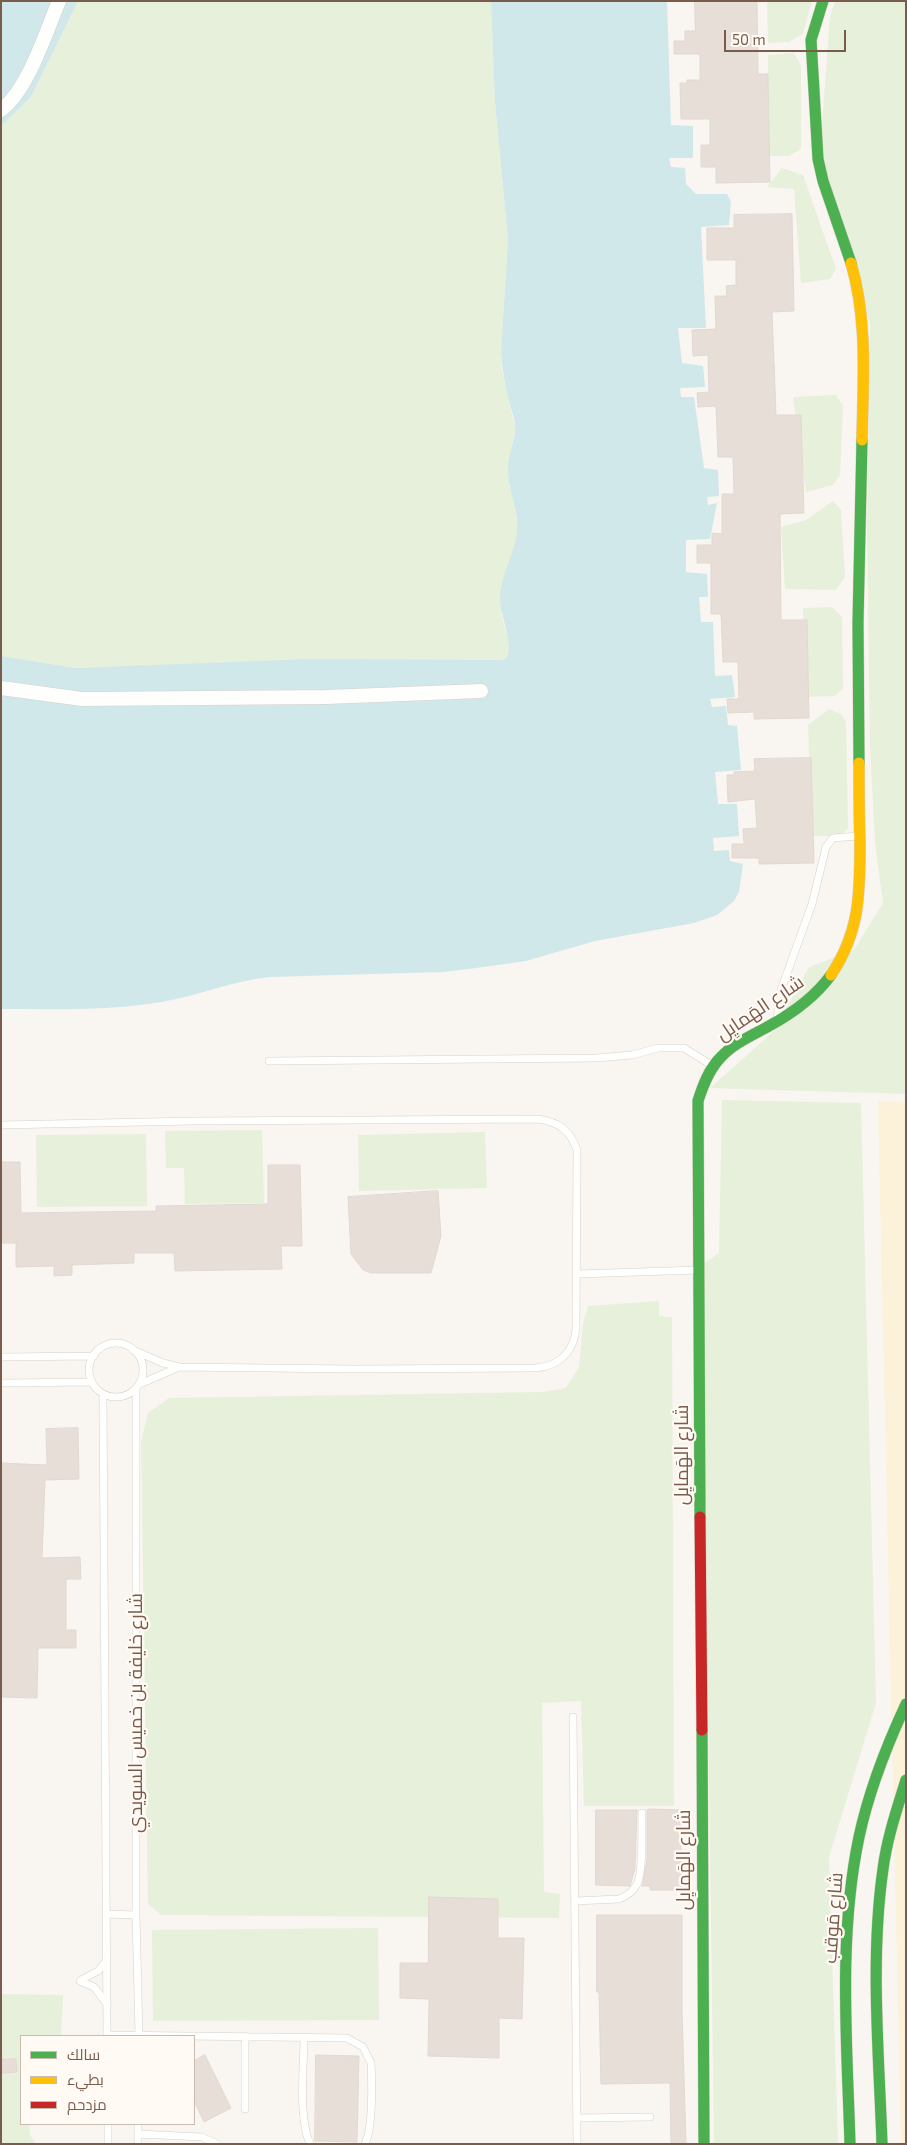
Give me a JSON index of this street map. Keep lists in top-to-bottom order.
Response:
{
  "streets": {
    "street": ["شارع الهَمايِل", "شارع مَوقب"],
    "lane": ["شارع خليفة بن خميس السويدي"]
  },
  "legend": ["سالك", "بطيء", "مزدحم"],
  "scale_bar": "50 m"
}
